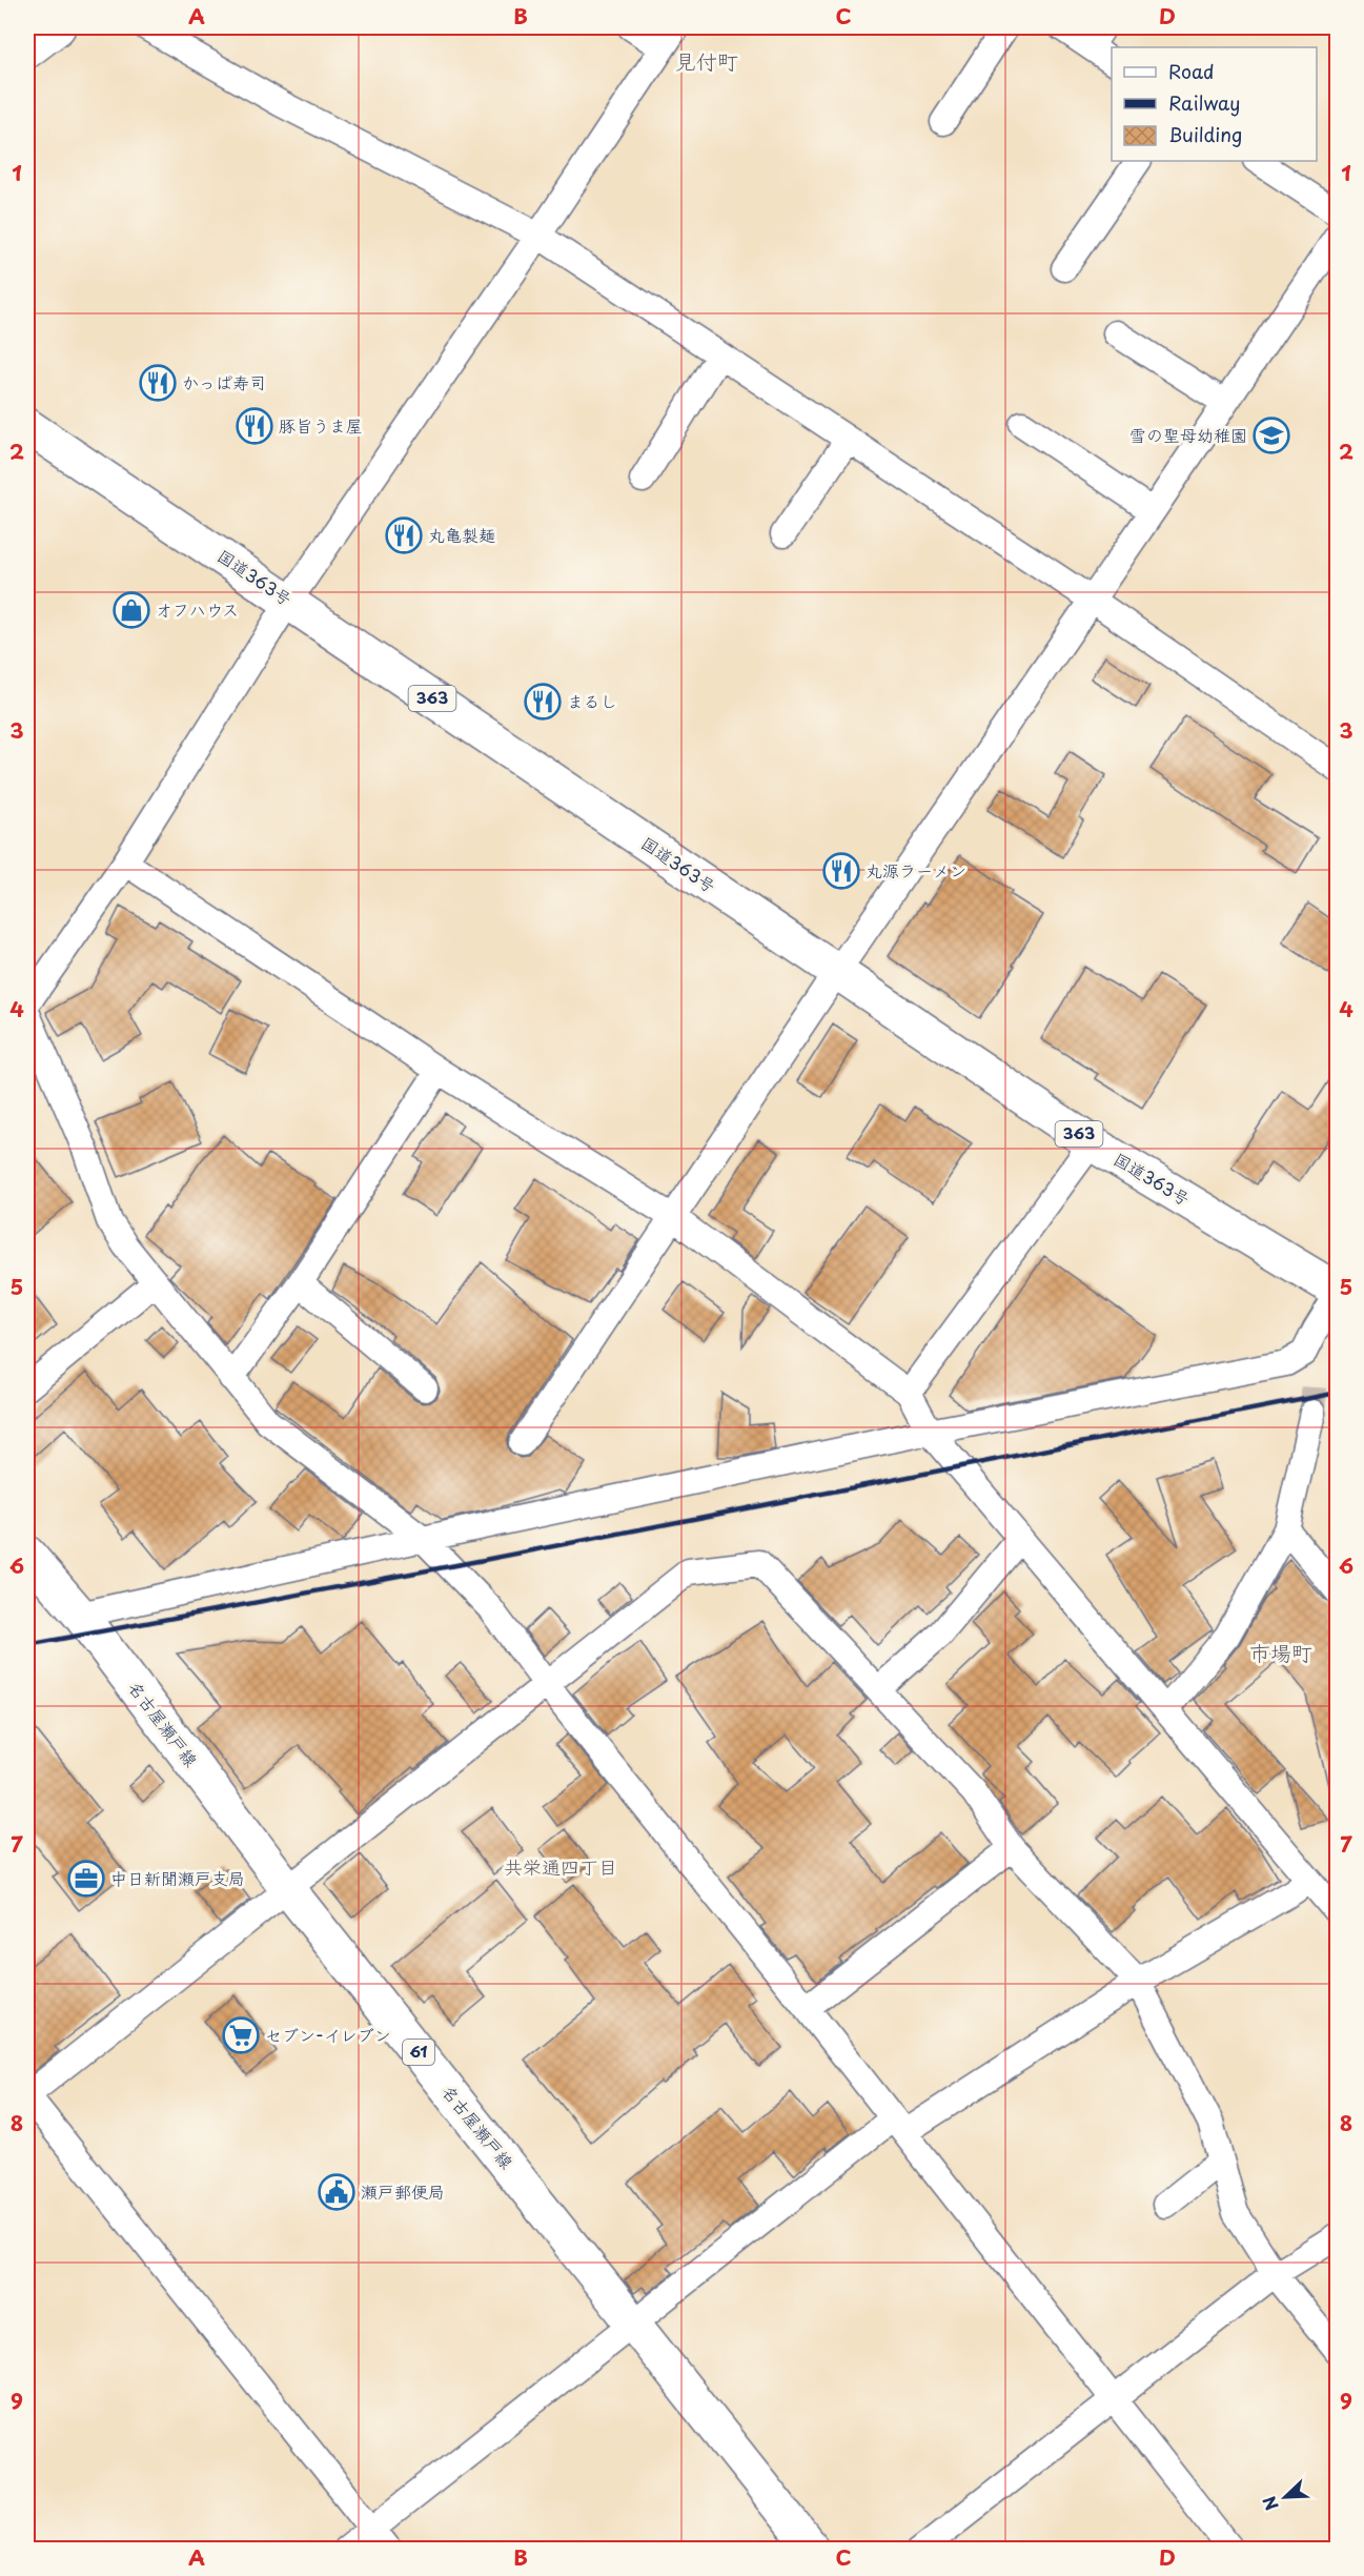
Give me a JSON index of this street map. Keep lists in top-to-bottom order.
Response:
{
  "streets": {
    "main road": [
      "国道363号",
      "363",
      "名古屋瀬戸線",
      "61"
    ]
  },
  "districts": ["見付町", "市場町", "共栄通四丁目"],
  "places": {
    "restaurant": [
      "かっぱ寿司",
      "豚旨うま屋",
      "丸亀製麺",
      "まるし",
      "丸源ラーメン"
    ],
    "school or university": ["雪の聖母幼稚園"],
    "shop": ["オフハウス"],
    "office": ["中日新聞瀬戸支局"],
    "supermarket": ["セブン-イレブン"],
    "public building": ["瀬戸郵便局"]
  },
  "legend": ["Road", "Railway", "Building"],
  "north": "bottom left",
  "grid": {
    "columns": [
      "A",
      "B",
      "C",
      "D"
    ],
    "rows": [
      "1",
      "2",
      "3",
      "4",
      "5",
      "6",
      "7",
      "8",
      "9"
    ]
  }
}
